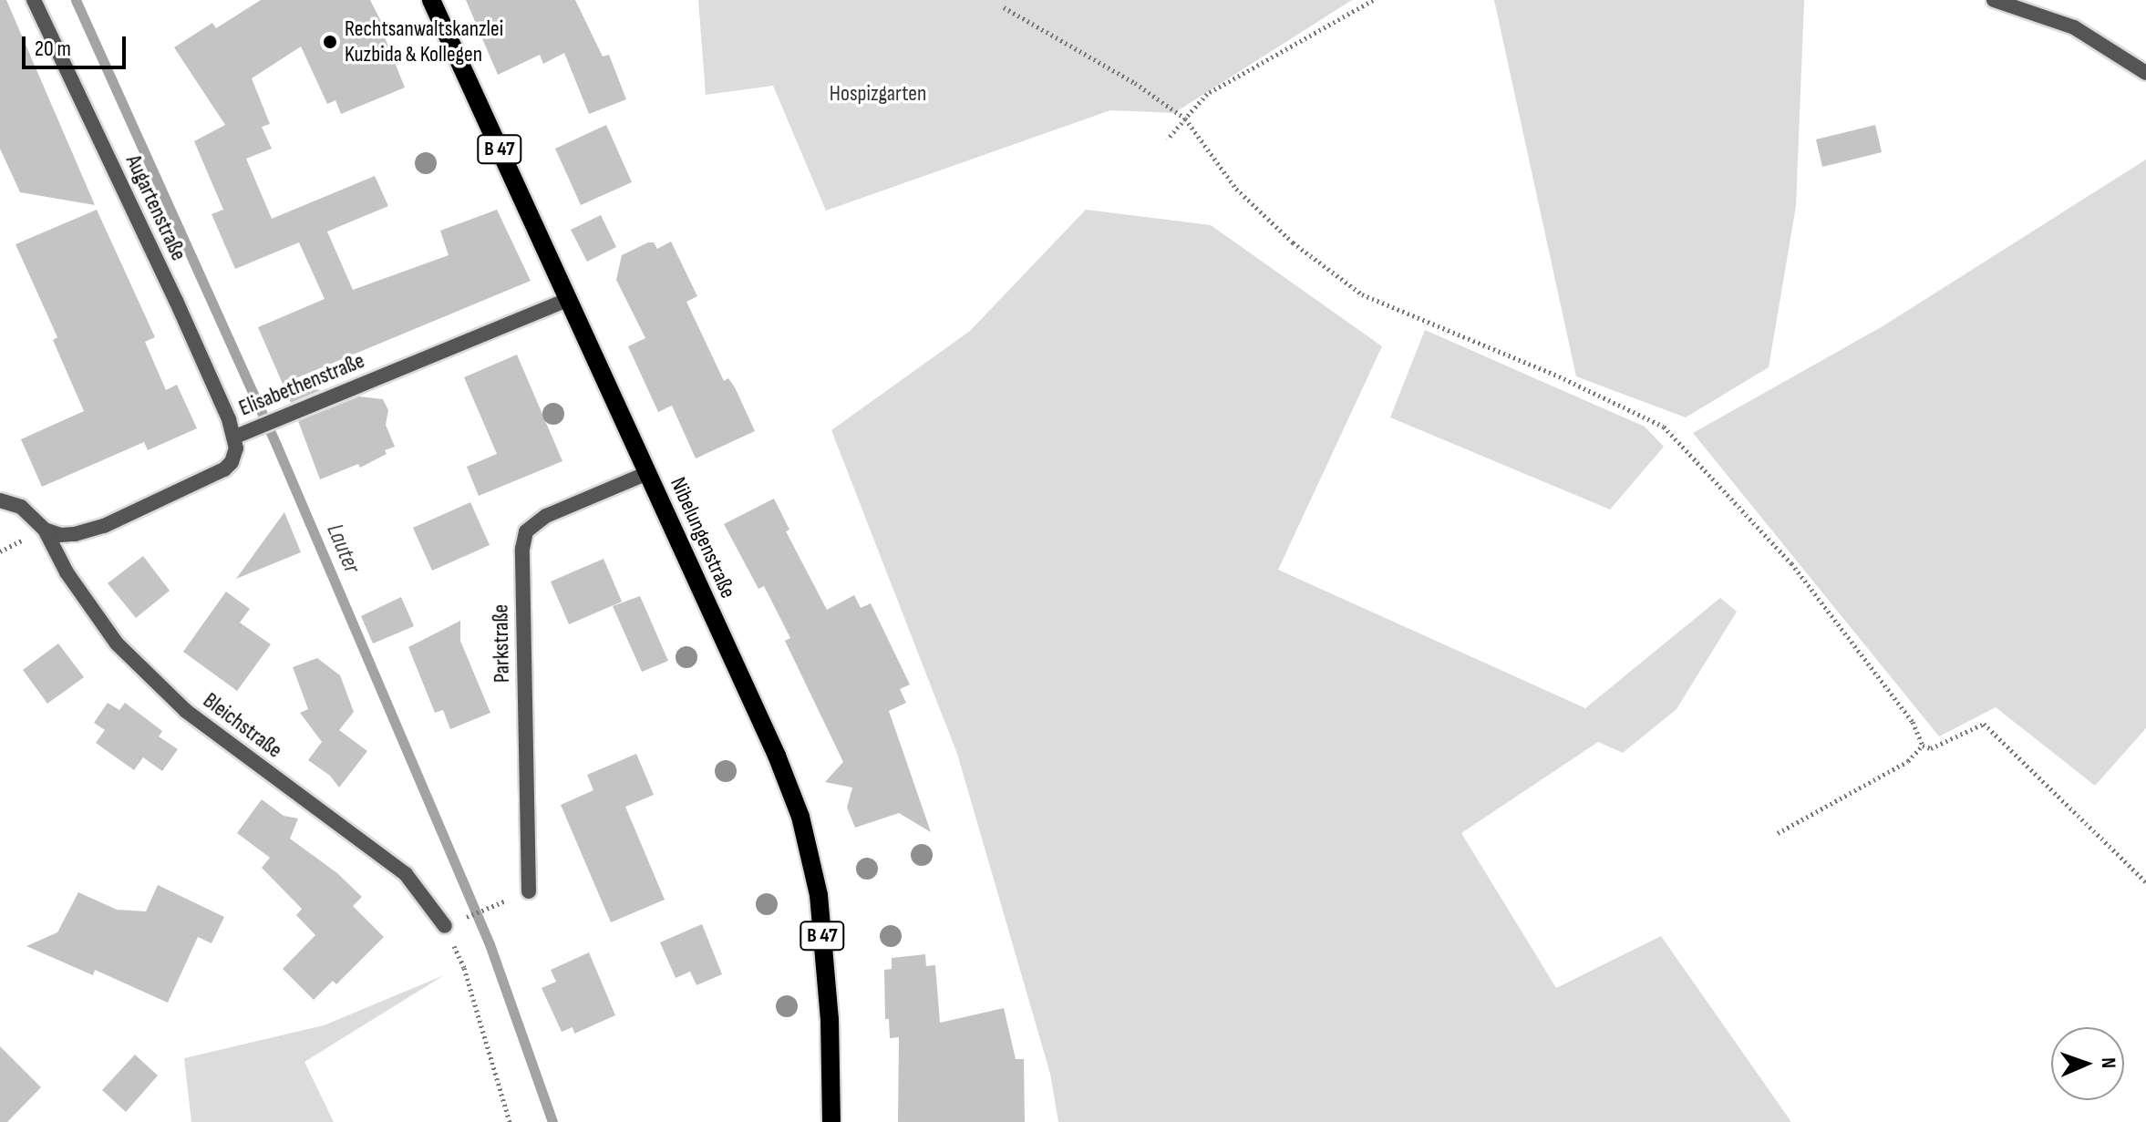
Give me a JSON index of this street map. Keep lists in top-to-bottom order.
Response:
{
  "streets": {
    "main road": ["B 47", "Nibelungenstraße"],
    "street": [
      "Augartenstraße",
      "Elisabethenstraße",
      "Parkstraße",
      "Bleichstraße"
    ]
  },
  "crossings": [
    ["Augartenstraße", "Elisabethenstraße"],
    ["Elisabethenstraße", "Nibelungenstraße"],
    ["Elisabethenstraße", "Bleichstraße"],
    ["Nibelungenstraße", "Parkstraße"]
  ],
  "water": ["Lauter"],
  "parks": ["Hospizgarten"],
  "places": ["Rechtsanwaltskanzlei Kuzbida & Kollegen"],
  "scale_bar": "20 m",
  "north": "right"
}
